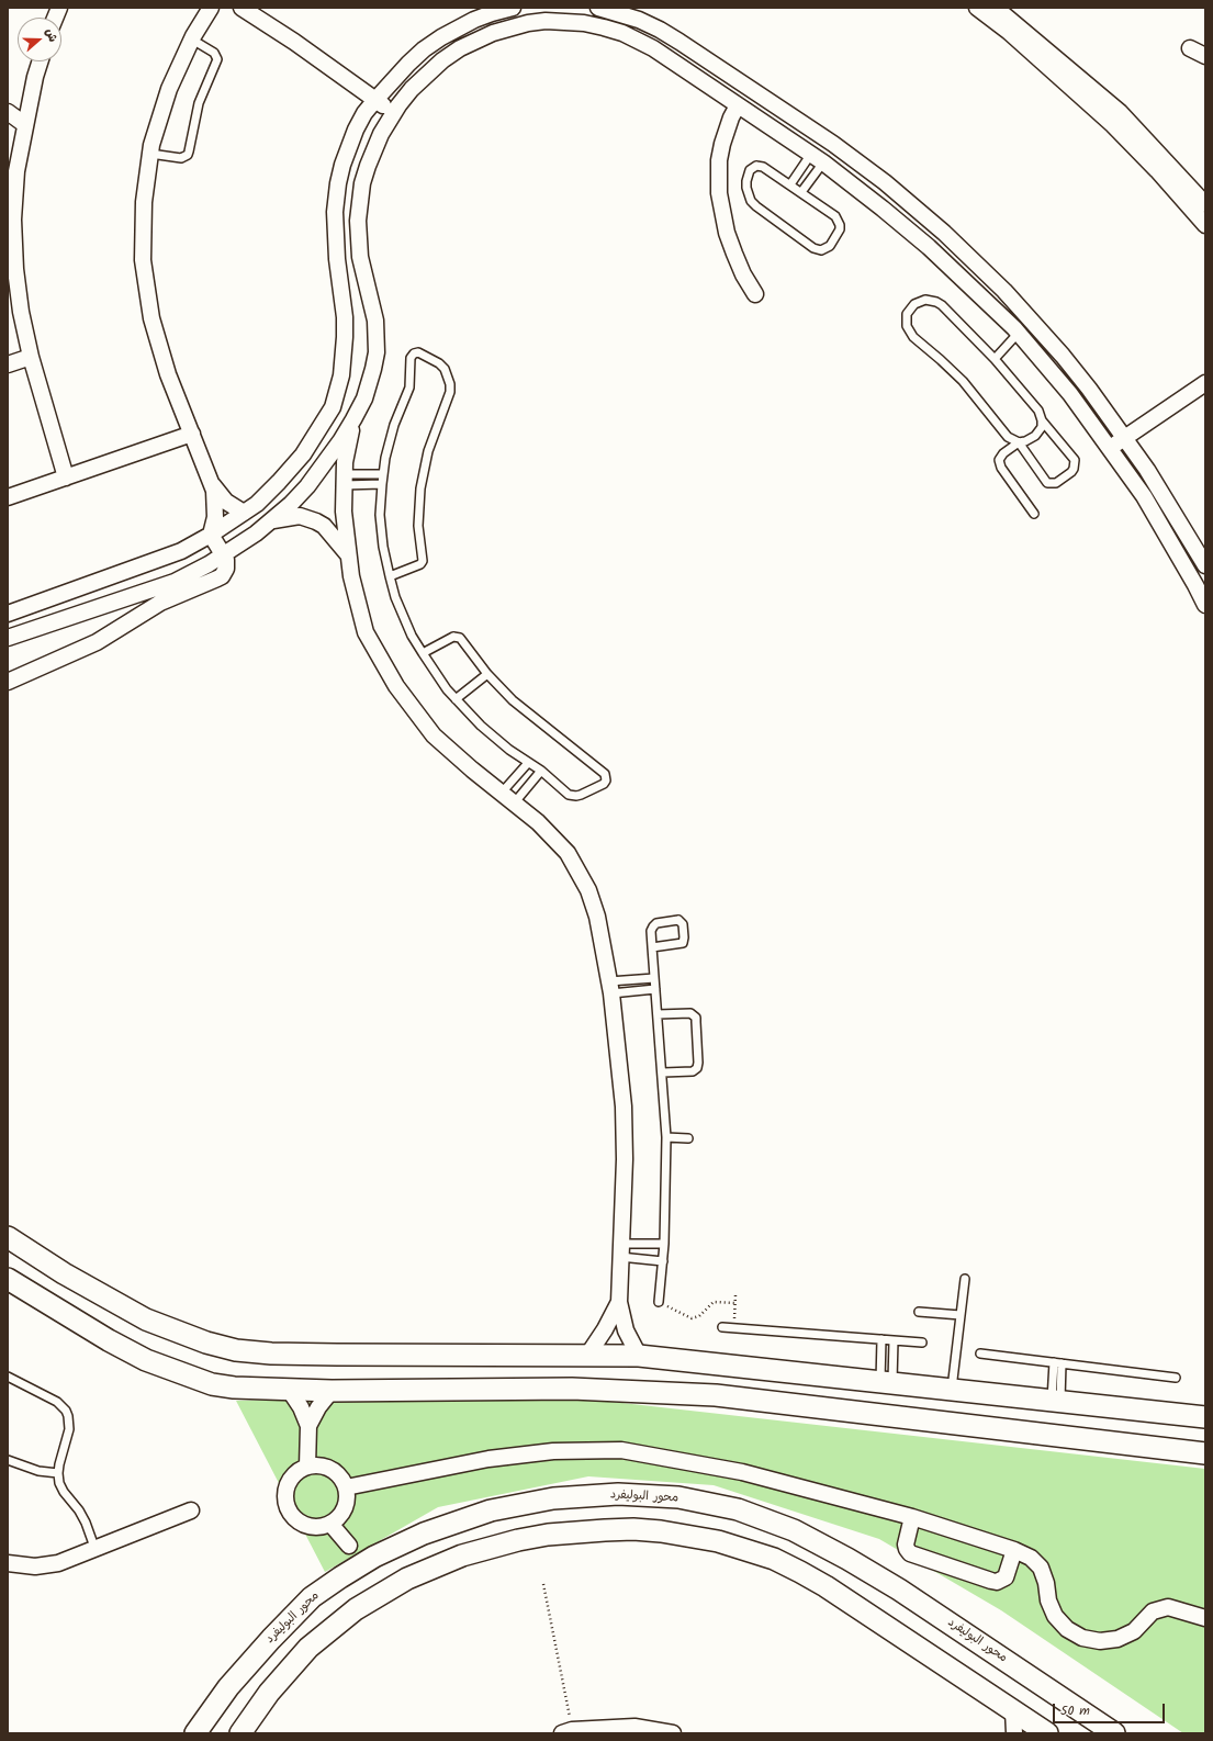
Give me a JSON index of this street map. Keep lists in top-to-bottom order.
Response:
{
  "streets": {
    "street": ["محور البوليفرد"]
  },
  "scale_bar": "50 m",
  "north": "right"
}
